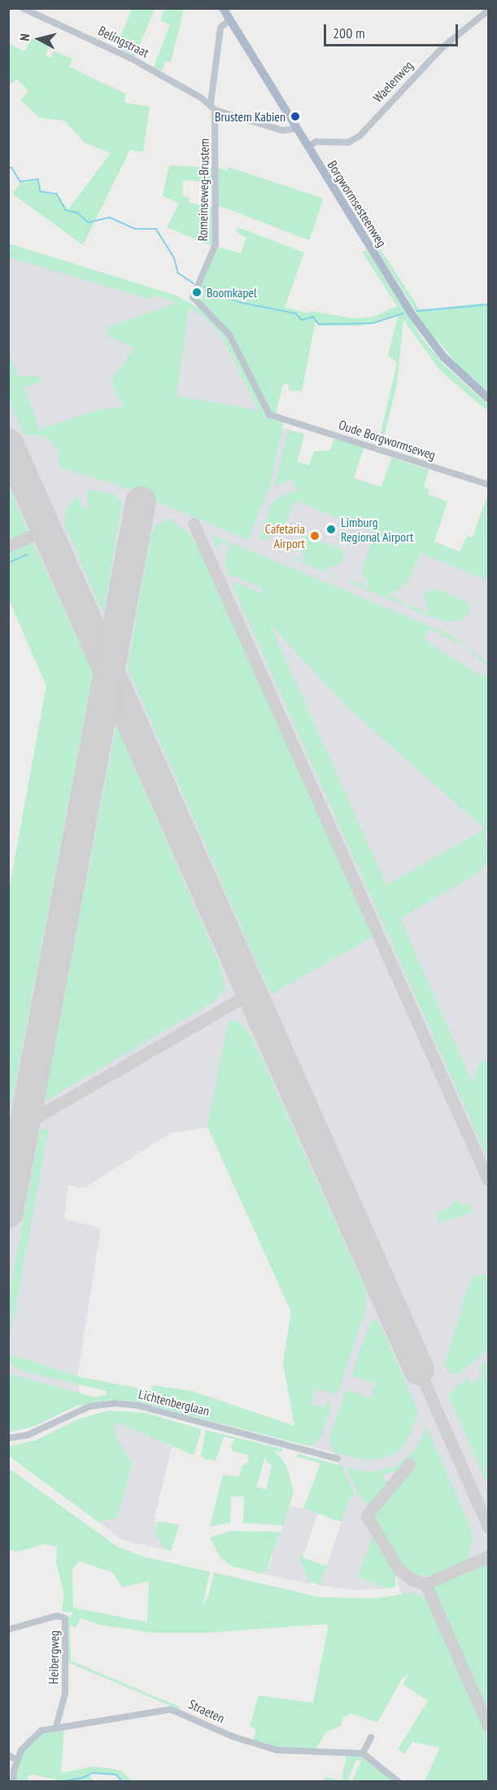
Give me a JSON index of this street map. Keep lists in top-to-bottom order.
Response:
{
  "streets": {
    "main road": ["Borgwormsesteenweg"],
    "street": [
      "Belingstraat",
      "Waelenweg",
      "Romeinseweg-Brustem",
      "Oude Borgwormseweg",
      "Lichtenberglaan",
      "Heibergweg",
      "Straeten"
    ]
  },
  "crossings": [
    ["Belingstraat", "Romeinseweg-Brustem"],
    ["Belingstraat", "Borgwormsesteenweg"],
    ["Waelenweg", "Borgwormsesteenweg"],
    ["Romeinseweg-Brustem", "Borgwormsesteenweg"],
    ["Romeinseweg-Brustem", "Oude Borgwormseweg"],
    ["Heibergweg", "Straeten"]
  ],
  "places": [
    "Brustem Kabien",
    "Boomkapel",
    "Limburg Regional Airport",
    "Cafetaria Airport"
  ],
  "scale_bar": "200 m",
  "north": "left"
}
